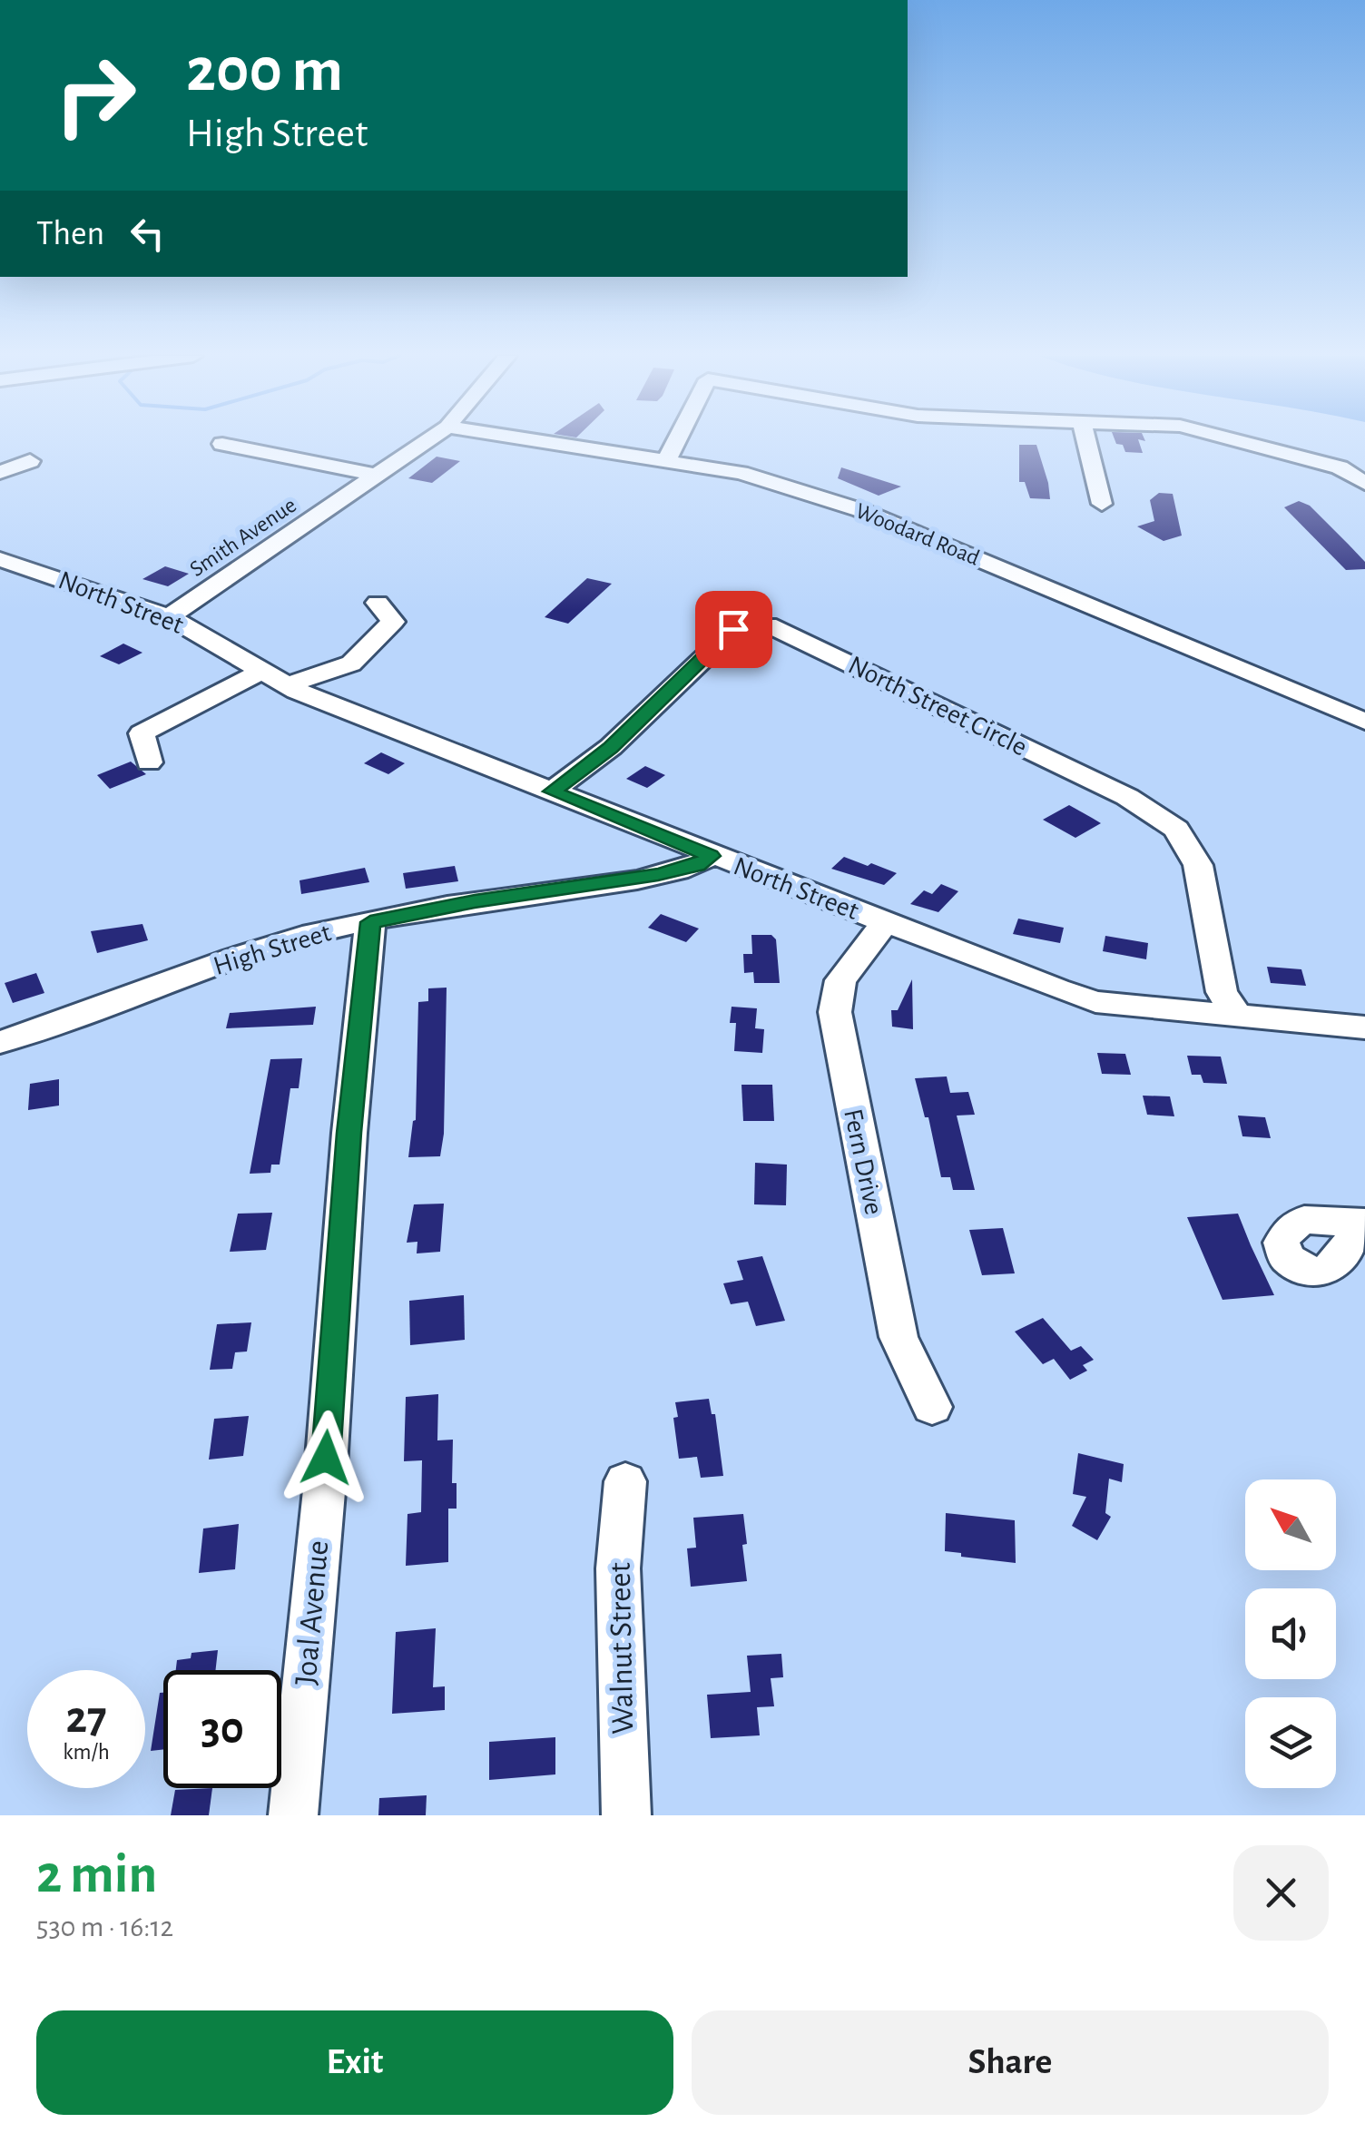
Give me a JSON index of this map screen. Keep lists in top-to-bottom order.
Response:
{
  "streets": {
    "street": [
      "Woodard Road",
      "Smith Avenue",
      "North Street",
      "North Street Circle",
      "High Street",
      "Fern Drive",
      "Joal Avenue",
      "Walnut Street"
    ]
  },
  "crossings": [
    ["Smith Avenue", "North Street"],
    ["North Street", "North Street Circle"],
    ["North Street", "High Street"],
    ["North Street", "Fern Drive"],
    ["High Street", "Joal Avenue"]
  ],
  "north": "top left",
  "page": {
    "turn": ["200 m", "High Street"],
    "then": "Then",
    "speed": "27 km/h",
    "limit": "30",
    "heading": ["2 min", "530 m · 16:12"],
    "buttons": ["Exit", "Share"]
  }
}
